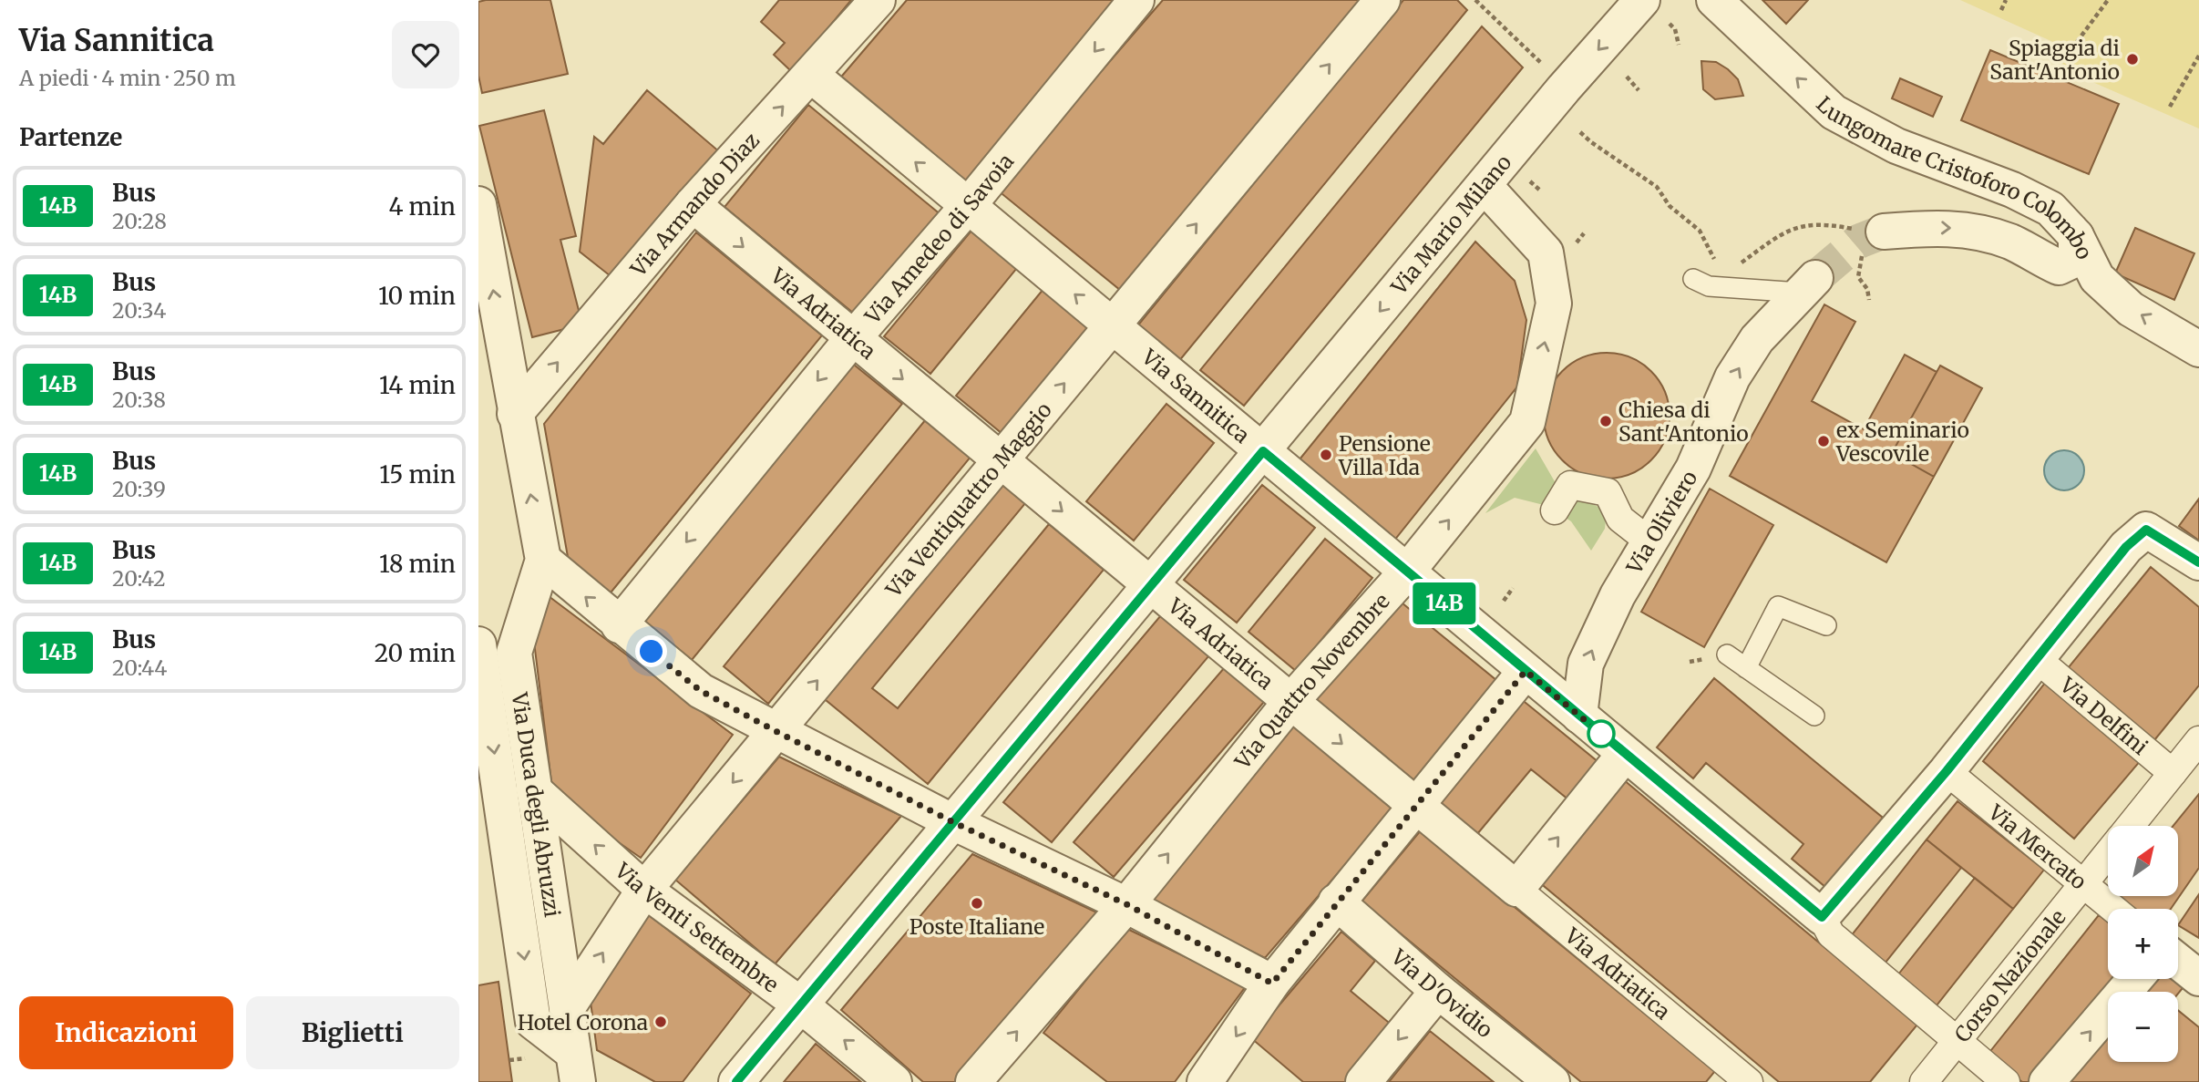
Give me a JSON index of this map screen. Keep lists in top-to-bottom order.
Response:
{
  "streets": {
    "street": [
      "Lungomare Cristoforo Colombo",
      "Via Armando Diaz",
      "Via Mario Milano",
      "Via Amedeo di Savoia",
      "Via Adriatica",
      "Via Sannitica",
      "Via Ventiquattro Maggio",
      "Via Oliviero",
      "Via Quattro Novembre",
      "Via Delfini",
      "Via Duca degli Abruzzi",
      "Via Mercato",
      "Via Venti Settembre",
      "Corso Nazionale",
      "Via D'Ovidio"
    ]
  },
  "crossings": [
    ["Via Armando Diaz", "Via Adriatica"],
    ["Via Armando Diaz", "Via Sannitica"],
    ["Via Armando Diaz", "Via Duca degli Abruzzi"],
    ["Via Mario Milano", "Via Adriatica"],
    ["Via Mario Milano", "Via Sannitica"],
    ["Via Mario Milano", "Via Quattro Novembre"],
    ["Via Mario Milano", "Via Venti Settembre"],
    ["Via Amedeo di Savoia", "Via Adriatica"],
    ["Via Amedeo di Savoia", "Via Sannitica"],
    ["Via Adriatica", "Via Ventiquattro Maggio"],
    ["Via Adriatica", "Via Quattro Novembre"],
    ["Via Sannitica", "Via Ventiquattro Maggio"],
    ["Via Sannitica", "Via Oliviero"],
    ["Via Sannitica", "Via Quattro Novembre"],
    ["Via Sannitica", "Corso Nazionale"],
    ["Via Ventiquattro Maggio", "Via Duca degli Abruzzi"],
    ["Via Ventiquattro Maggio", "Via Venti Settembre"],
    ["Via Delfini", "Corso Nazionale"],
    ["Via Duca degli Abruzzi", "Via Venti Settembre"],
    ["Via Mercato", "Corso Nazionale"]
  ],
  "one_way": [
    "Lungomare Cristoforo Colombo",
    "Via Armando Diaz",
    "Via Amedeo di Savoia",
    "Via Adriatica",
    "Via Oliviero"
  ],
  "places": [
    "Spiaggia di Sant'Antonio",
    "Chiesa di Sant'Antonio",
    "ex Seminario Vescovile",
    "Pensione Villa Ida",
    "Poste Italiane",
    "Hotel Corona"
  ],
  "lines": ["bus line 14B"],
  "north": "top right",
  "page": {
    "heading": [
      ["Via Sannitica", "A piedi · 4 min · 250 m"],
      "Partenze"
    ],
    "on_map": "14B",
    "list": [
      {
        "mark": "14B",
        "name": "Bus",
        "note": "20:28",
        "value": "4 min"
      },
      {
        "mark": "14B",
        "name": "Bus",
        "note": "20:34",
        "value": "10 min"
      },
      {
        "mark": "14B",
        "name": "Bus",
        "note": "20:38",
        "value": "14 min"
      },
      {
        "mark": "14B",
        "name": "Bus",
        "note": "20:39",
        "value": "15 min"
      },
      {
        "mark": "14B",
        "name": "Bus",
        "note": "20:42",
        "value": "18 min"
      },
      {
        "mark": "14B",
        "name": "Bus",
        "note": "20:44",
        "value": "20 min"
      }
    ],
    "map_buttons": ["+", "−"],
    "buttons": ["Indicazioni", "Biglietti"]
  }
}
